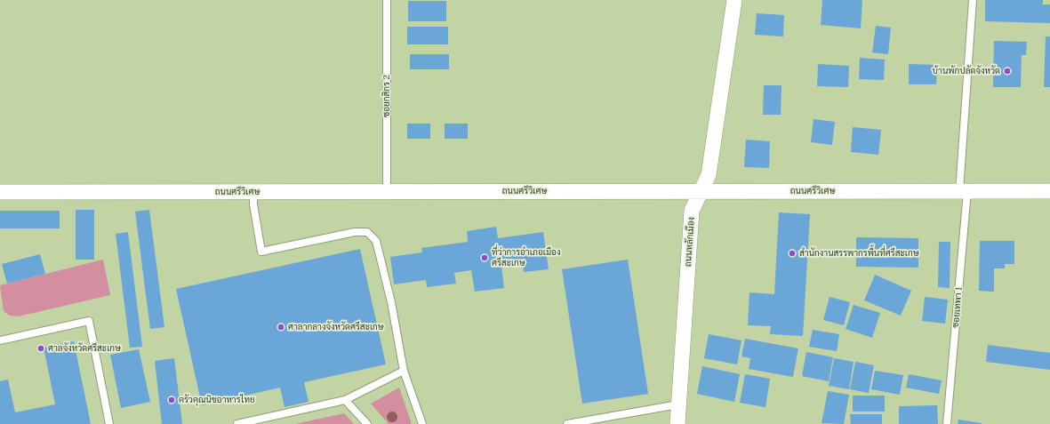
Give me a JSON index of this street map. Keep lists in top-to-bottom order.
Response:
{
  "streets": {
    "street": ["ถนนศรีวิเศษ", "ถนนหลักเมือง"],
    "lane": ["ซอยกสิกร 2", "ซอยเทพา 1"]
  },
  "crossings": [
    ["ซอยกสิกร 2", "ถนนศรีวิเศษ"],
    ["ถนนศรีวิเศษ", "ถนนหลักเมือง"],
    ["ถนนศรีวิเศษ", "ซอยเทพา 1"]
  ],
  "places": [
    "บ้านพักปลัดจังหวัด",
    "สำนักงานสรรพากรพื้นที่ศรีสะเกษ",
    "ที่ว่าการอำเภอเมือง ศรีสะเกษ",
    "ศาลากลางจังหวัดศรีสะเกษ",
    "ศาลจังหวัดศรีสะเกษ",
    "ครัวคุณนิชอาหารไทย"
  ]
}
